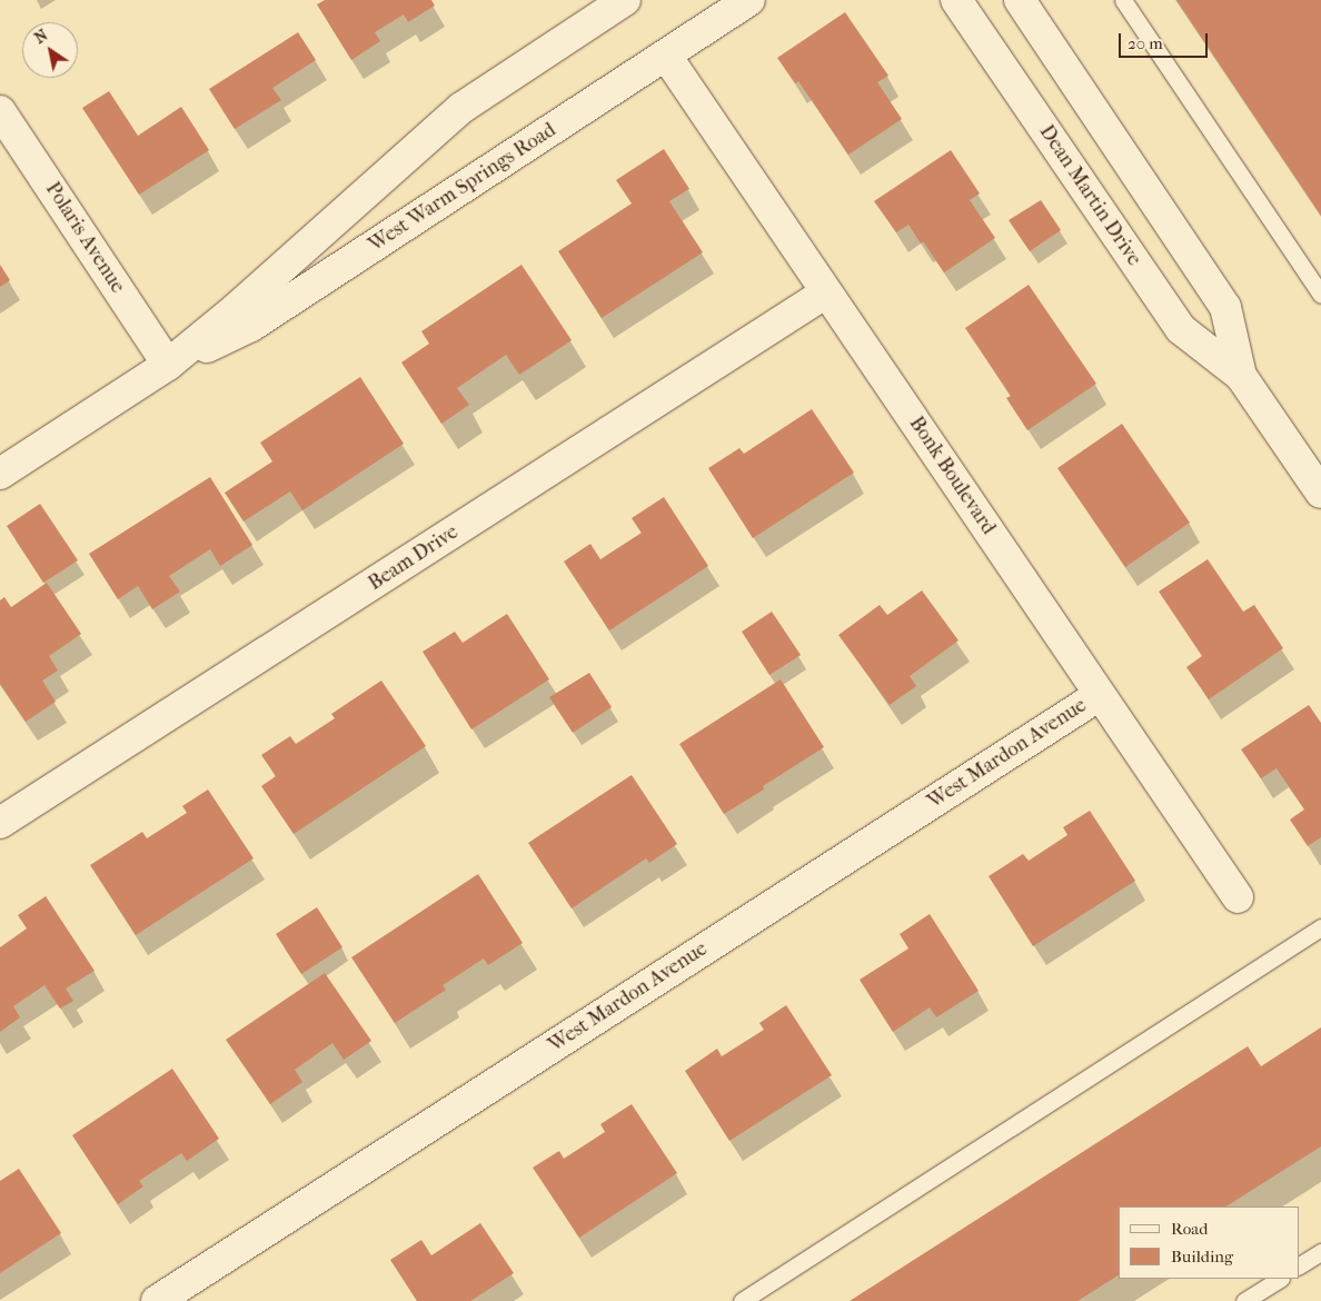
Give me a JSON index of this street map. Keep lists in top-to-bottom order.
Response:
{
  "streets": {
    "street": [
      "West Warm Springs Road",
      "Dean Martin Drive",
      "Polaris Avenue",
      "Bonk Boulevard",
      "Beam Drive",
      "West Mardon Avenue"
    ]
  },
  "crossings": [
    ["West Warm Springs Road", "Polaris Avenue"],
    ["West Warm Springs Road", "Bonk Boulevard"],
    ["Bonk Boulevard", "Beam Drive"],
    ["Bonk Boulevard", "West Mardon Avenue"]
  ],
  "legend": ["Road", "Building"],
  "scale_bar": "20 m",
  "north": "top left"
}
